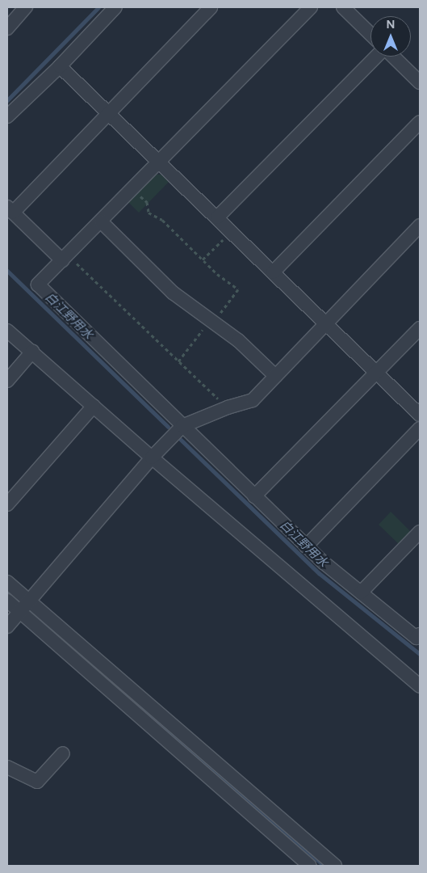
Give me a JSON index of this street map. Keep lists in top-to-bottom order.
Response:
{
  "water": ["白江野用水"],
  "north": "top"
}
